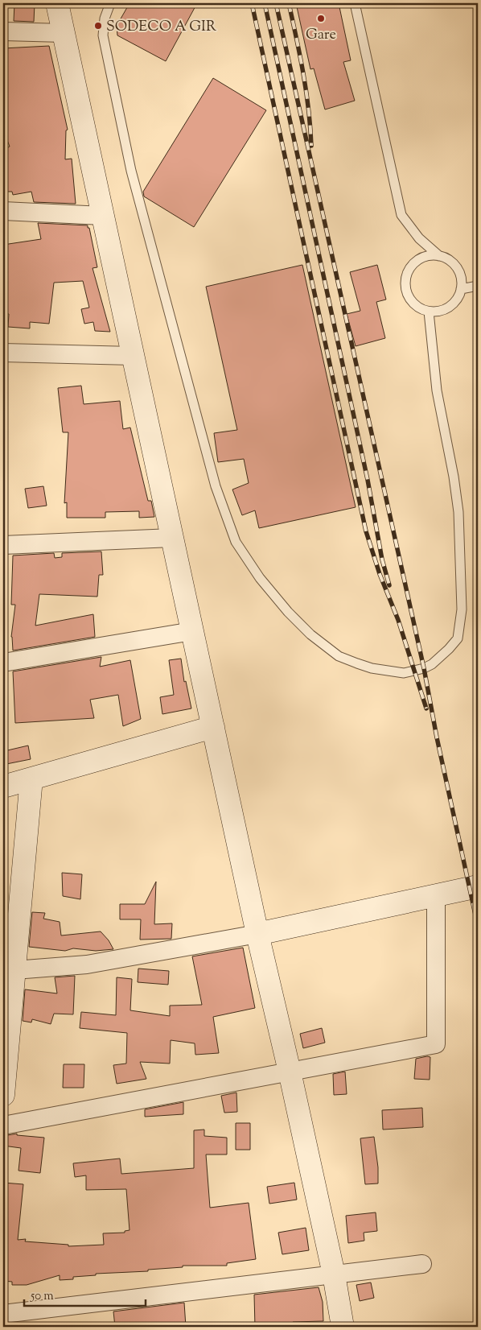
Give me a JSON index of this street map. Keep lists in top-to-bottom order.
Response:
{
  "places": ["Gare", "SODECO A GIR"],
  "scale_bar": "50 m"
}
